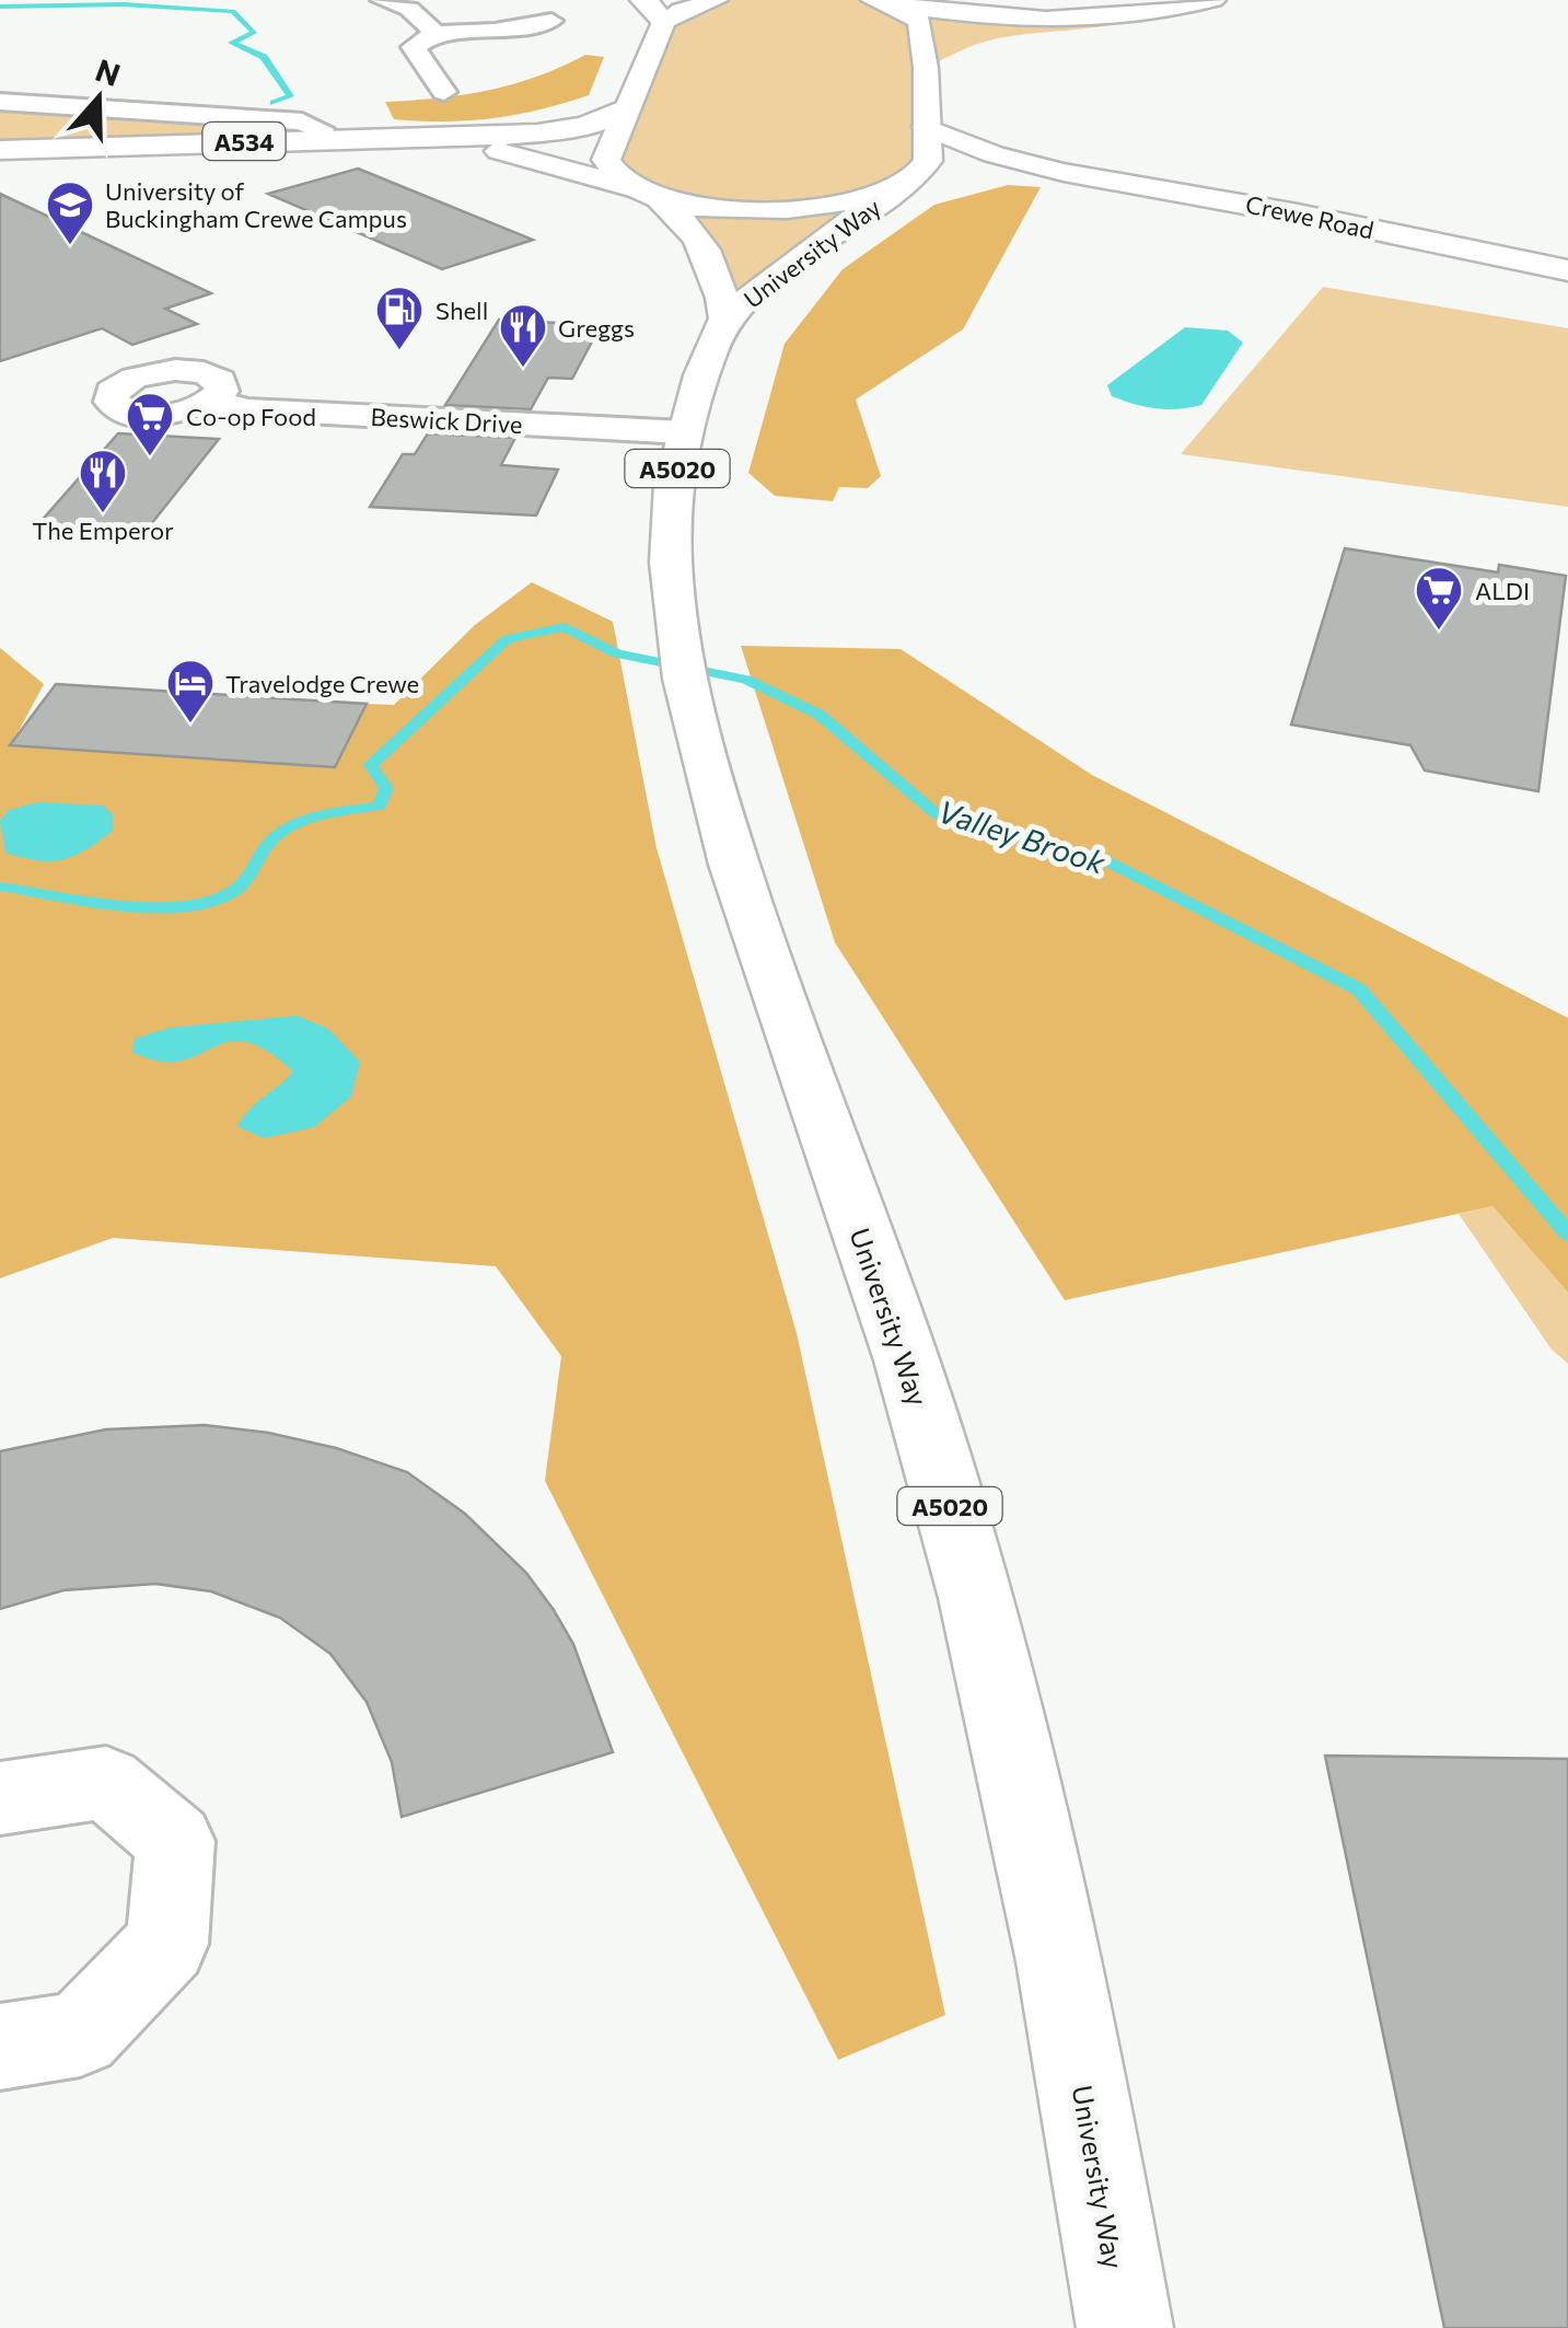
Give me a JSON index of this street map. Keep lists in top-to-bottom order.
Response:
{
  "streets": {
    "main road": [
      "A534",
      "Crewe Road",
      "University Way",
      "A5020"
    ],
    "street": ["Beswick Drive"]
  },
  "crossings": [
    ["A534", "Crewe Road"],
    ["A534", "University Way"],
    ["Crewe Road", "University Way"],
    ["University Way", "Beswick Drive"]
  ],
  "water": ["Valley Brook"],
  "places": {
    "school or university": ["University of Buckingham Crewe Campus"],
    "fuel station": ["Shell"],
    "restaurant": ["Greggs", "The Emperor"],
    "supermarket": ["Co-op Food", "ALDI"],
    "hotel": ["Travelodge Crewe"]
  },
  "north": "top"
}
